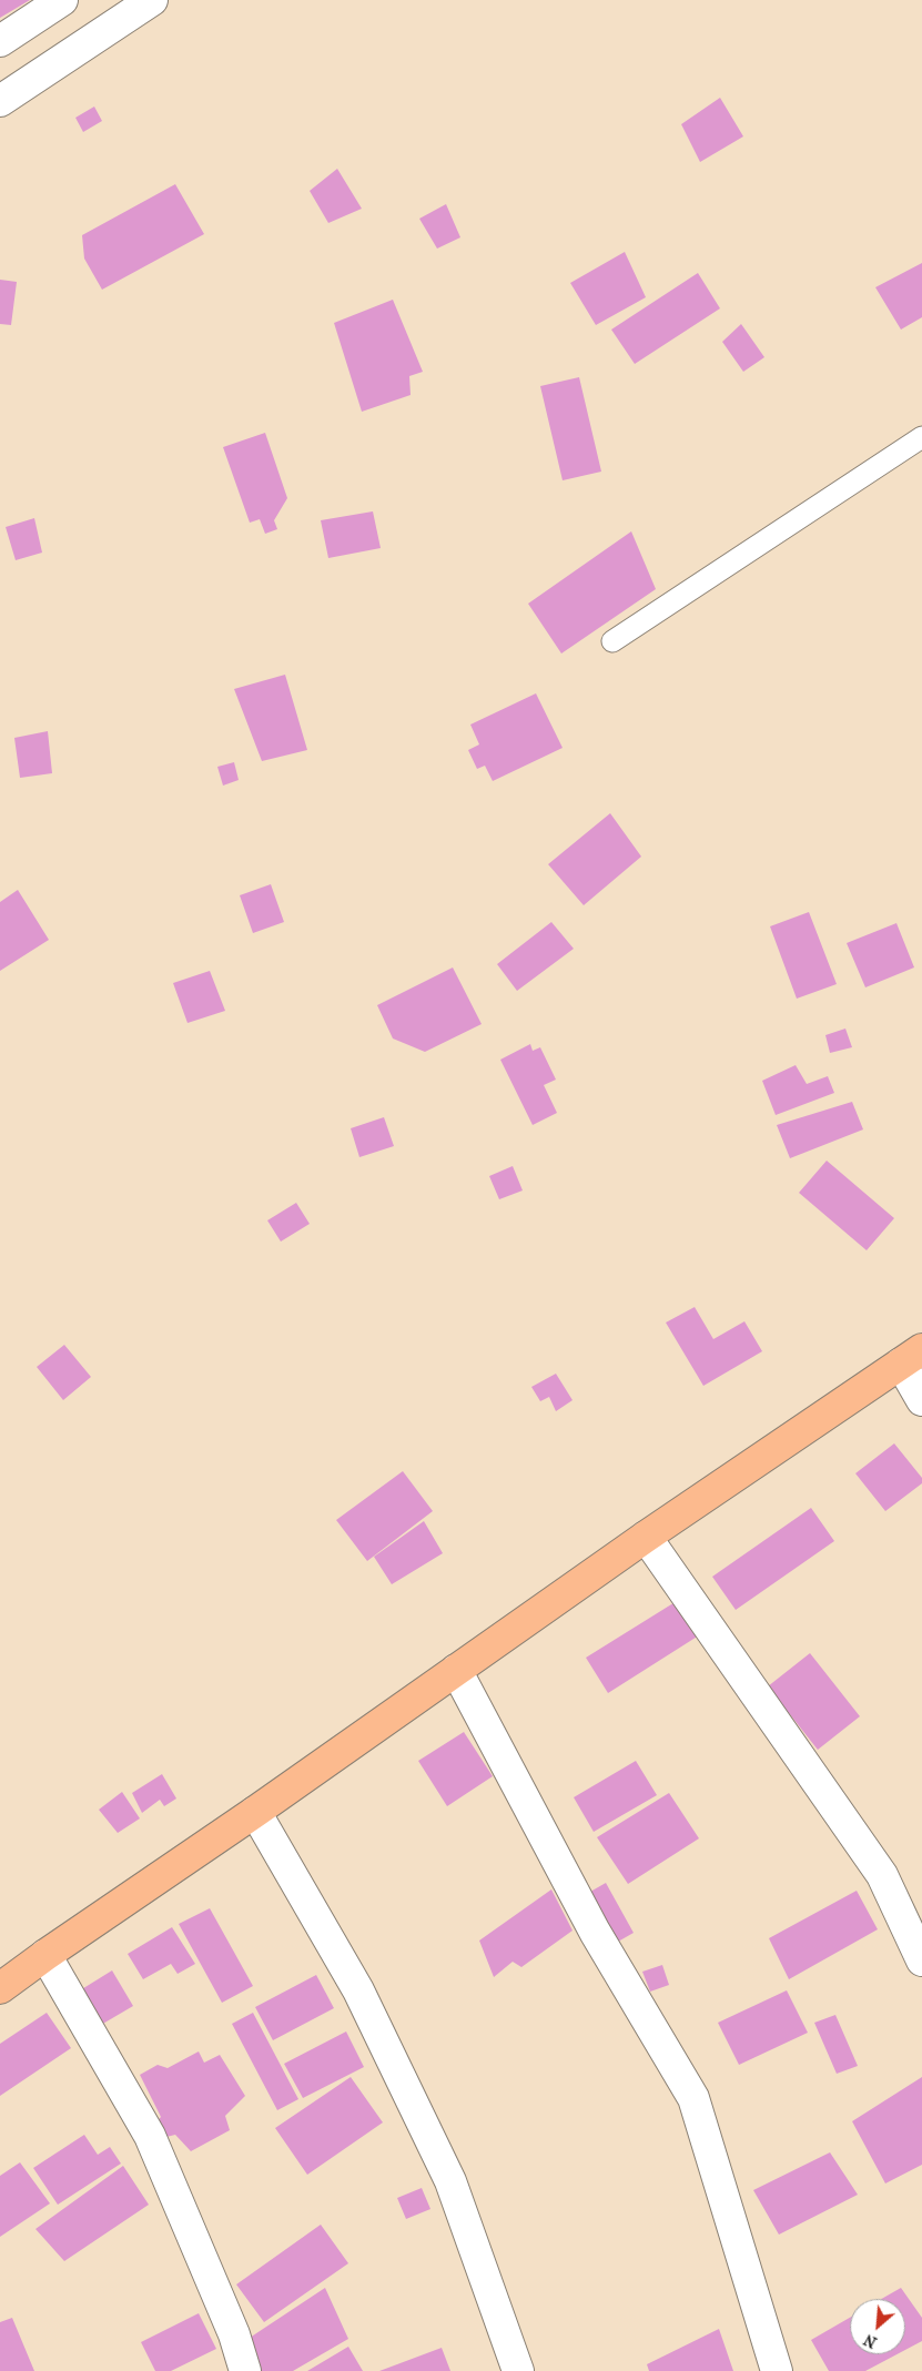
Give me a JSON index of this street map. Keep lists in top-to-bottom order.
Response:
{
  "north": "bottom left"
}
